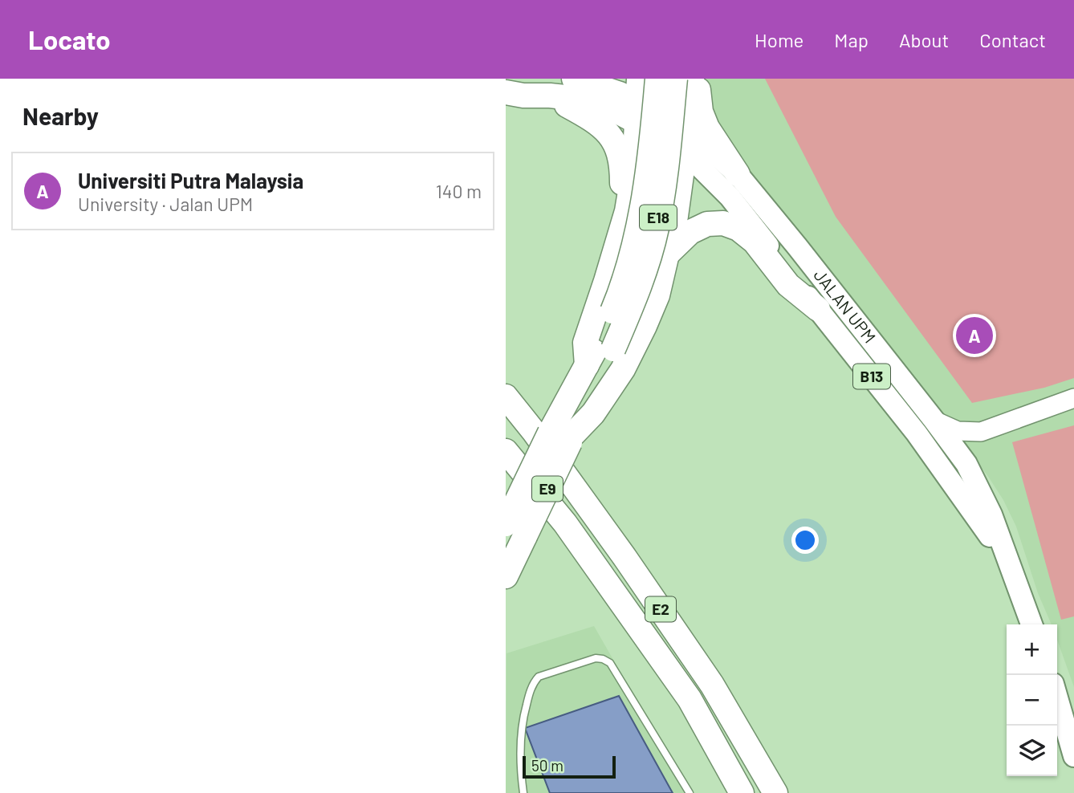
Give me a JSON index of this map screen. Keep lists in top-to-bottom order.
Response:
{
  "streets": {
    "highway": ["E18", "E9", "E2"],
    "main road": ["JALAN UPM", "B13"]
  },
  "crossings": [
    ["E18", "E9"]
  ],
  "scale_bar": "50 m",
  "page": {
    "header": "Locato",
    "nav": [
      "Home",
      "Map",
      "About",
      "Contact"
    ],
    "heading": "Nearby",
    "list": [
      {
        "mark": "A",
        "name": "Universiti Putra Malaysia",
        "note": "University · Jalan UPM",
        "value": "140 m"
      }
    ],
    "pins": "A",
    "map_buttons": ["+", "−"],
    "scale": "50 m"
  }
}
